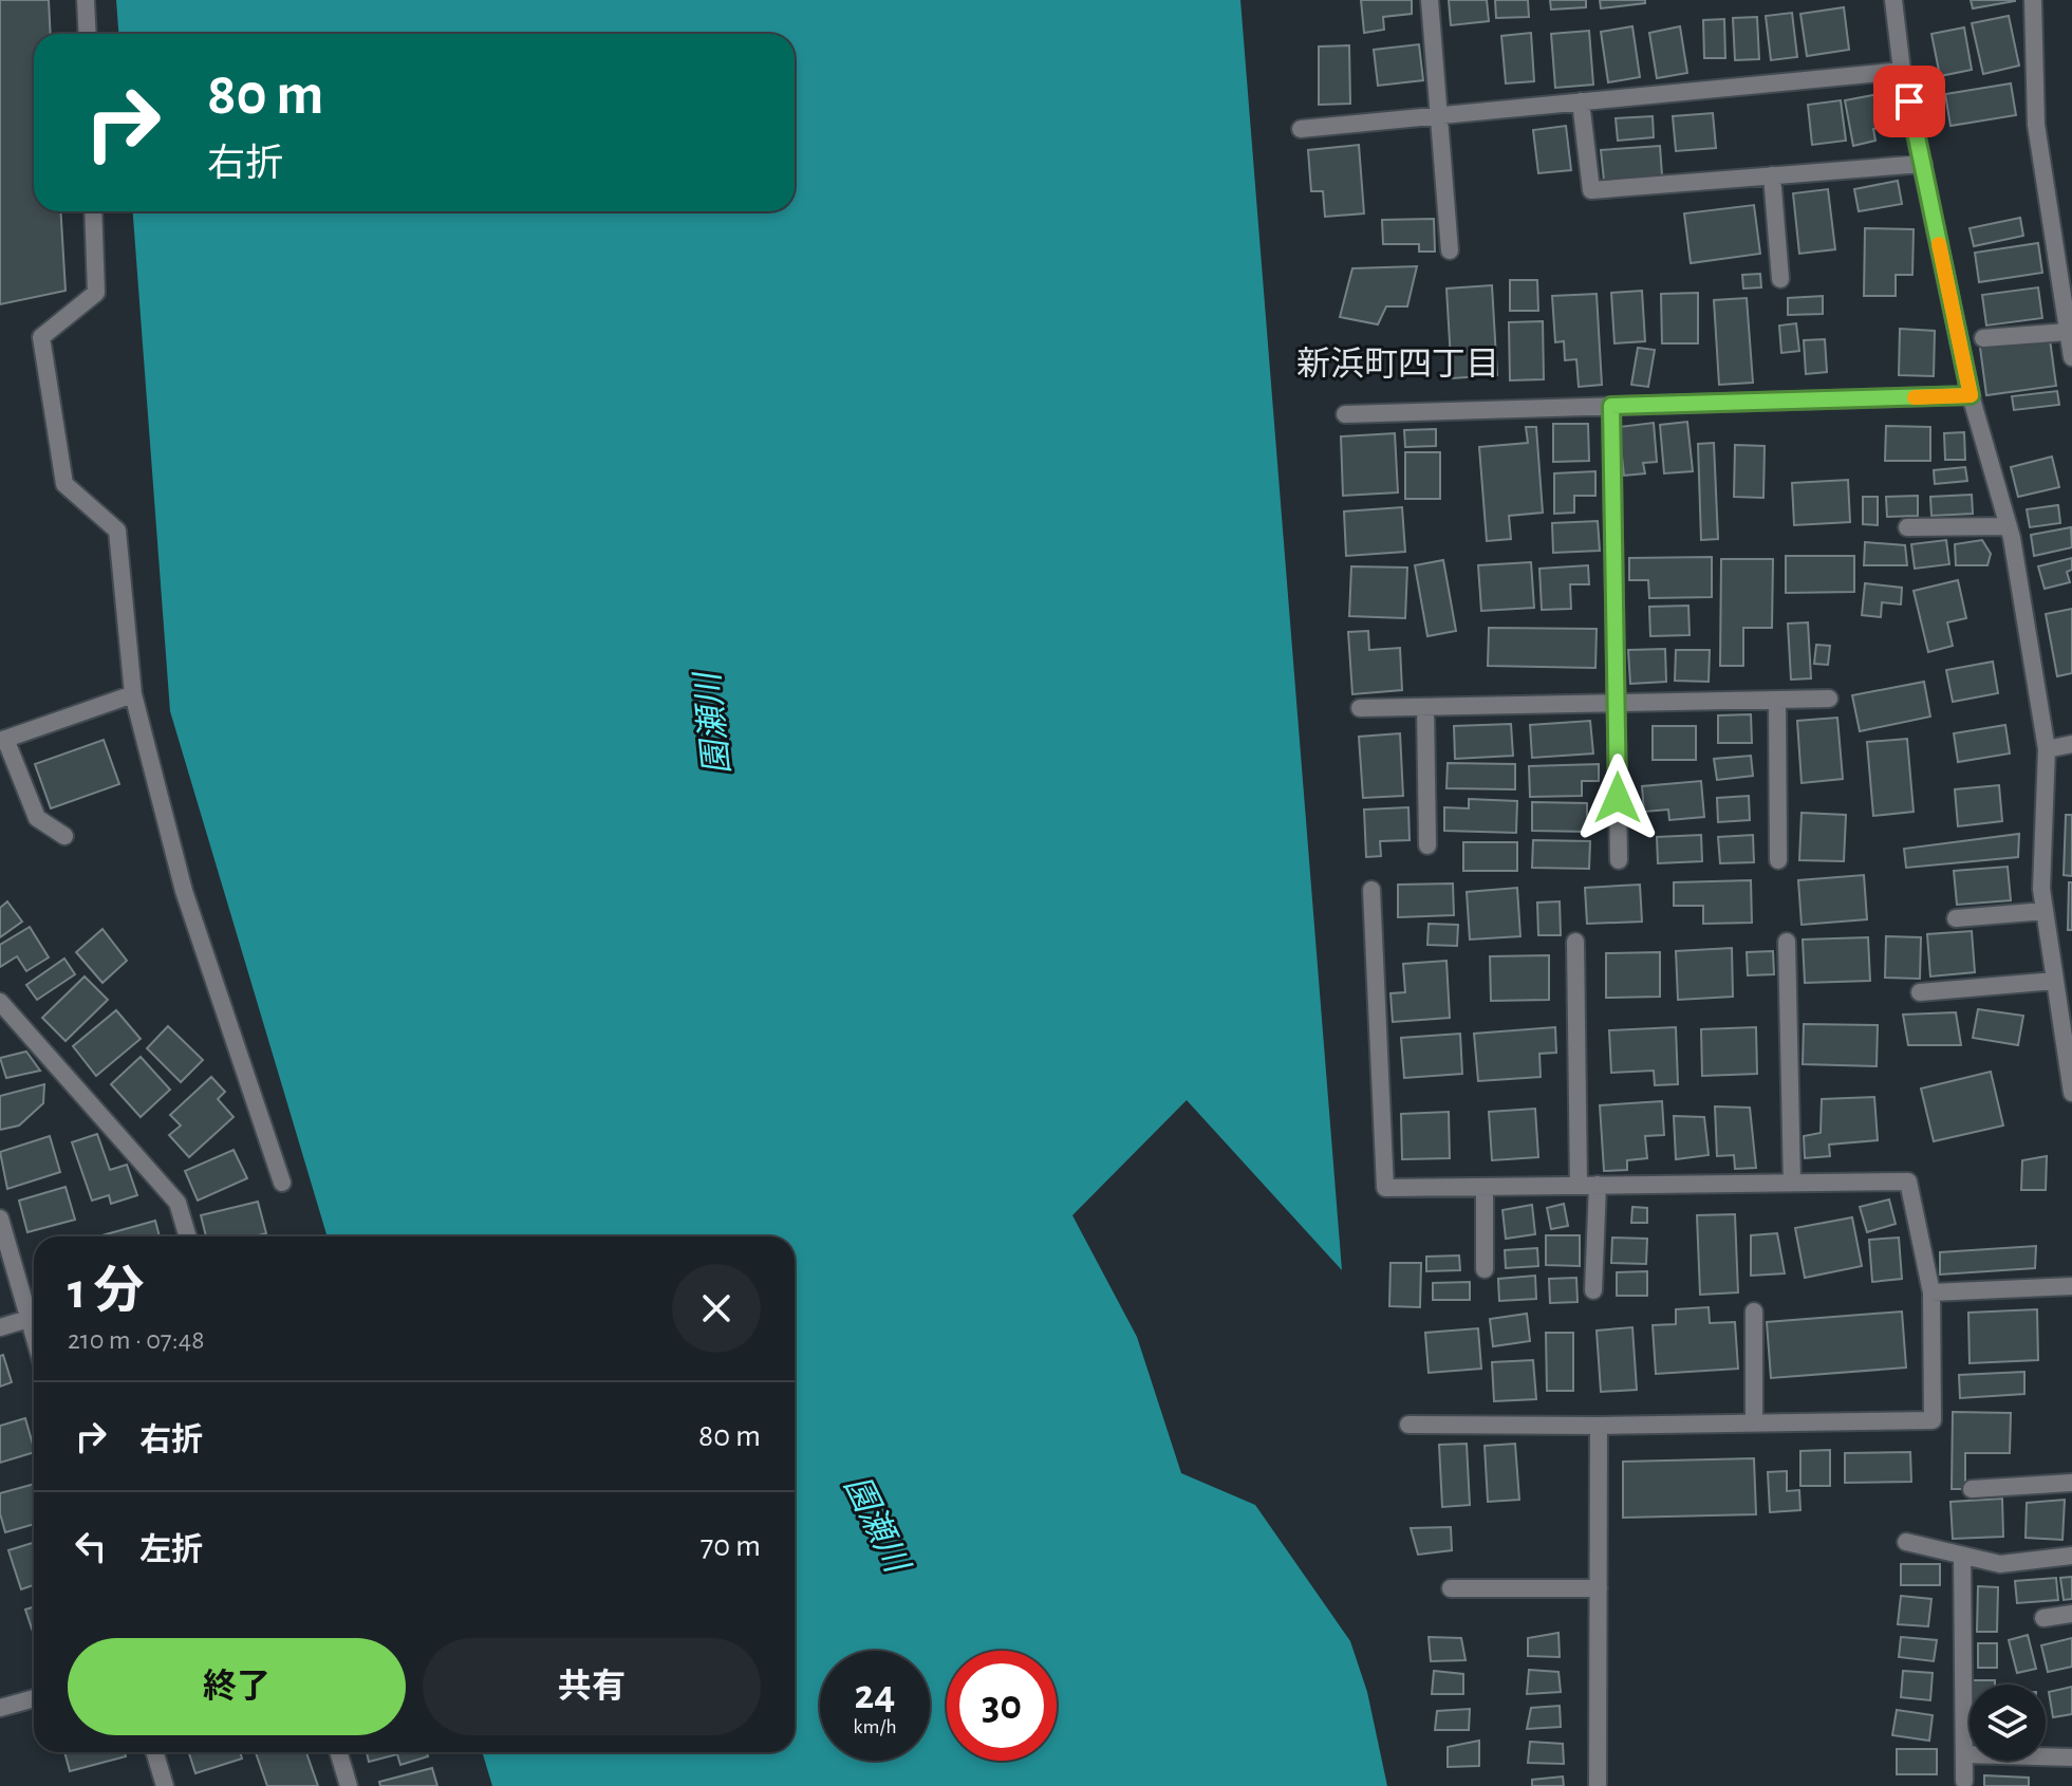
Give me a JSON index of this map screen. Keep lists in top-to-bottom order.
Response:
{
  "districts": ["新浜町四丁目"],
  "water": ["園瀬川"],
  "page": {
    "turn": ["80 m", "右折"],
    "heading": ["1 分", "210 m · 07:48"],
    "list": [
      {
        "name": "右折",
        "value": "80 m"
      },
      {
        "name": "左折",
        "value": "70 m"
      }
    ],
    "buttons": ["終了", "共有"],
    "speed": "24 km/h",
    "limit": "30"
  }
}
